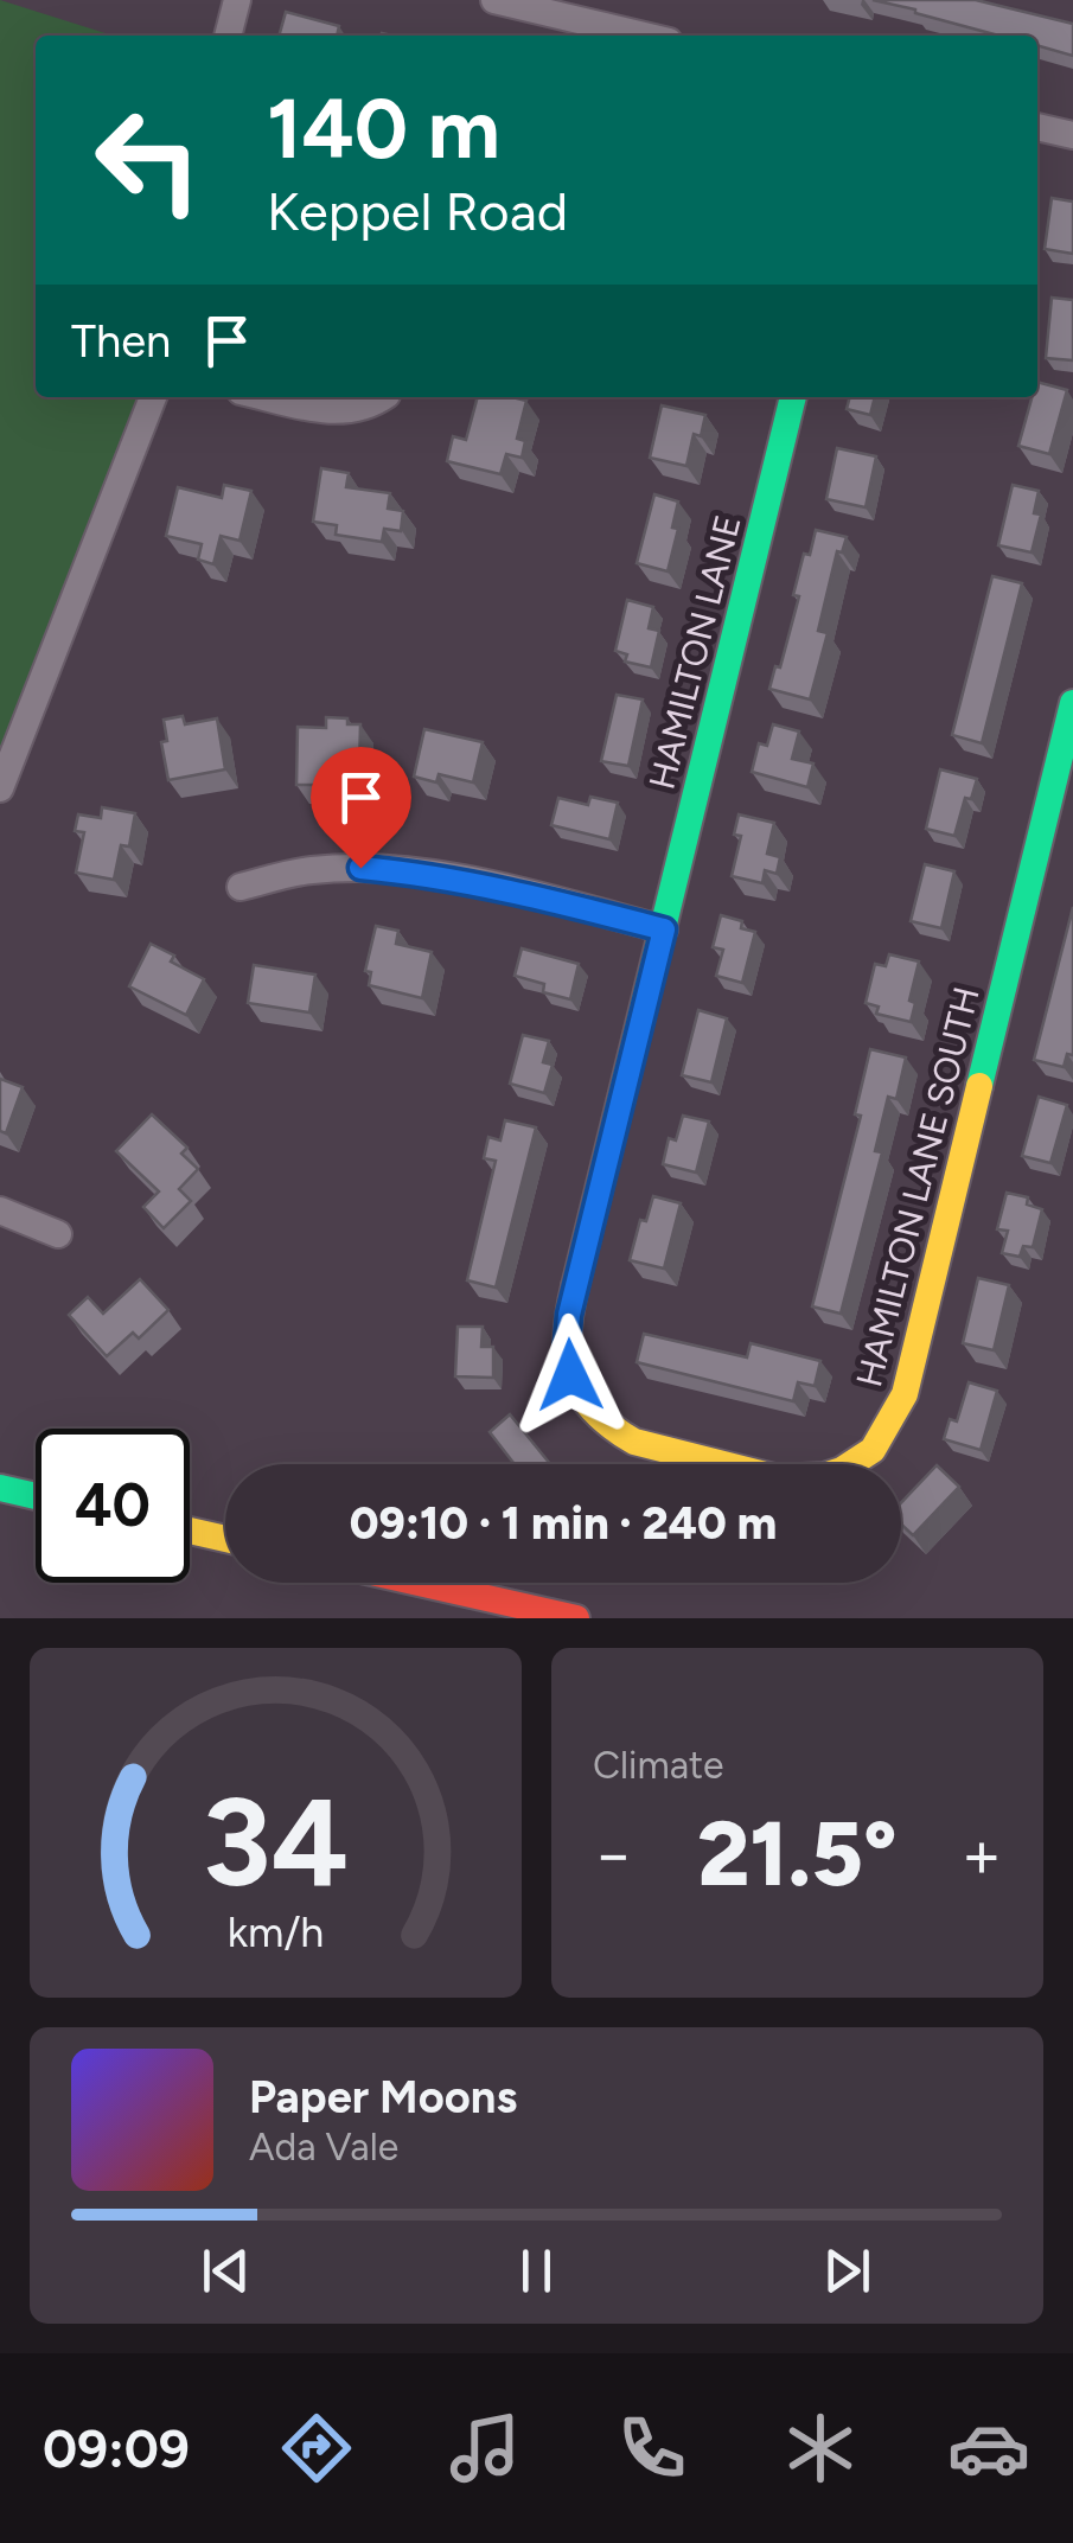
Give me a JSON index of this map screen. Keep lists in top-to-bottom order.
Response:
{
  "streets": {
    "street": ["HAMILTON LANE", "HAMILTON LANE SOUTH"]
  },
  "crossings": [
    ["HAMILTON LANE", "HAMILTON LANE SOUTH"]
  ],
  "page": {
    "turn": ["140 m", "Keppel Road"],
    "then": "Then",
    "limit": "40",
    "trip": "09:10 · 1 min · 240 m",
    "tile": "Climate",
    "heat": ["−", "21.5°", "+"],
    "song": ["Paper Moons", "Ada Vale"],
    "tabs": "09:09",
    "gauge": ["34", "km/h"]
  }
}
